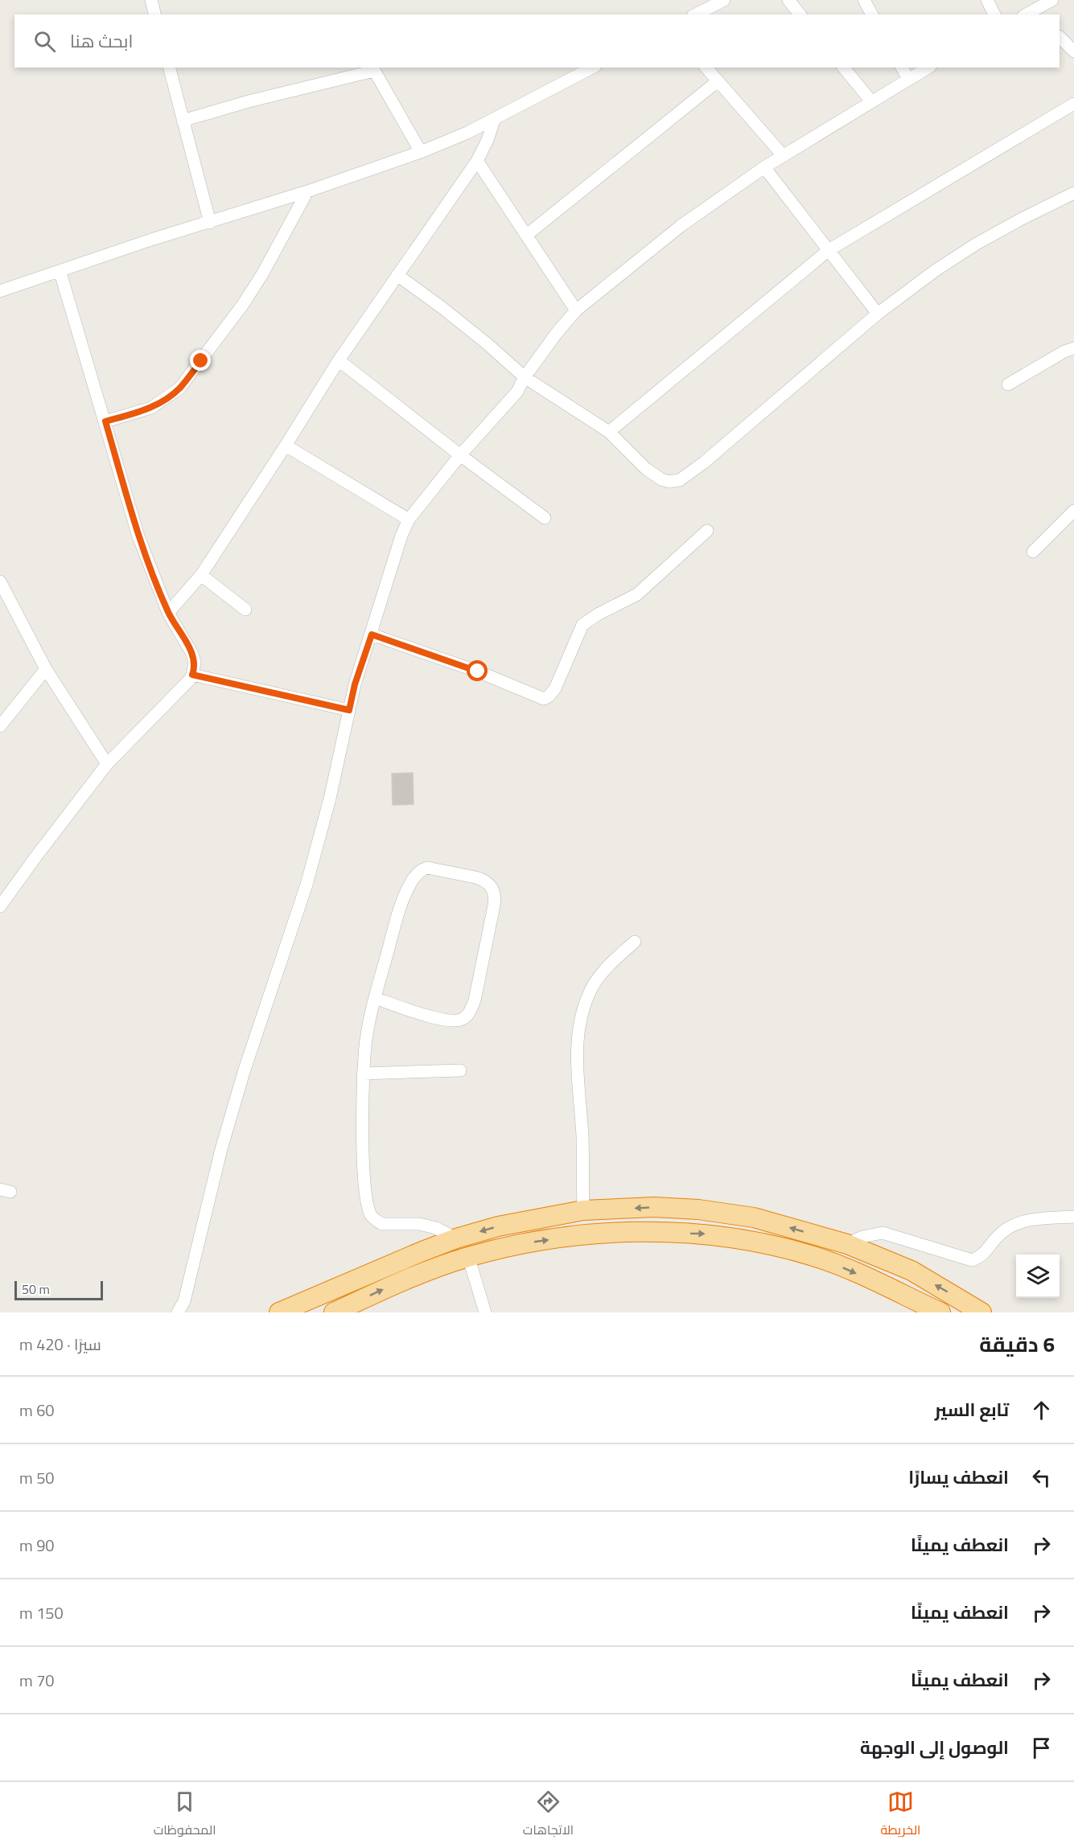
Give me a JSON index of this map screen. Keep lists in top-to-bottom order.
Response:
{
  "scale_bar": "50 m",
  "page": {
    "search": "ابحث هنا",
    "scale": "50 m",
    "heading": ["6 دقيقة", "سيرًا · 420 m"],
    "list": [
      ["تابع السير", "60 m"],
      ["انعطف يسارًا", "50 m"],
      ["انعطف يمينًا", "90 m"],
      ["انعطف يمينًا", "150 m"],
      ["انعطف يمينًا", "70 m"],
      "الوصول إلى الوجهة"
    ],
    "nav": ["الخريطة", "الاتجاهات", "المحفوظات"]
  }
}
